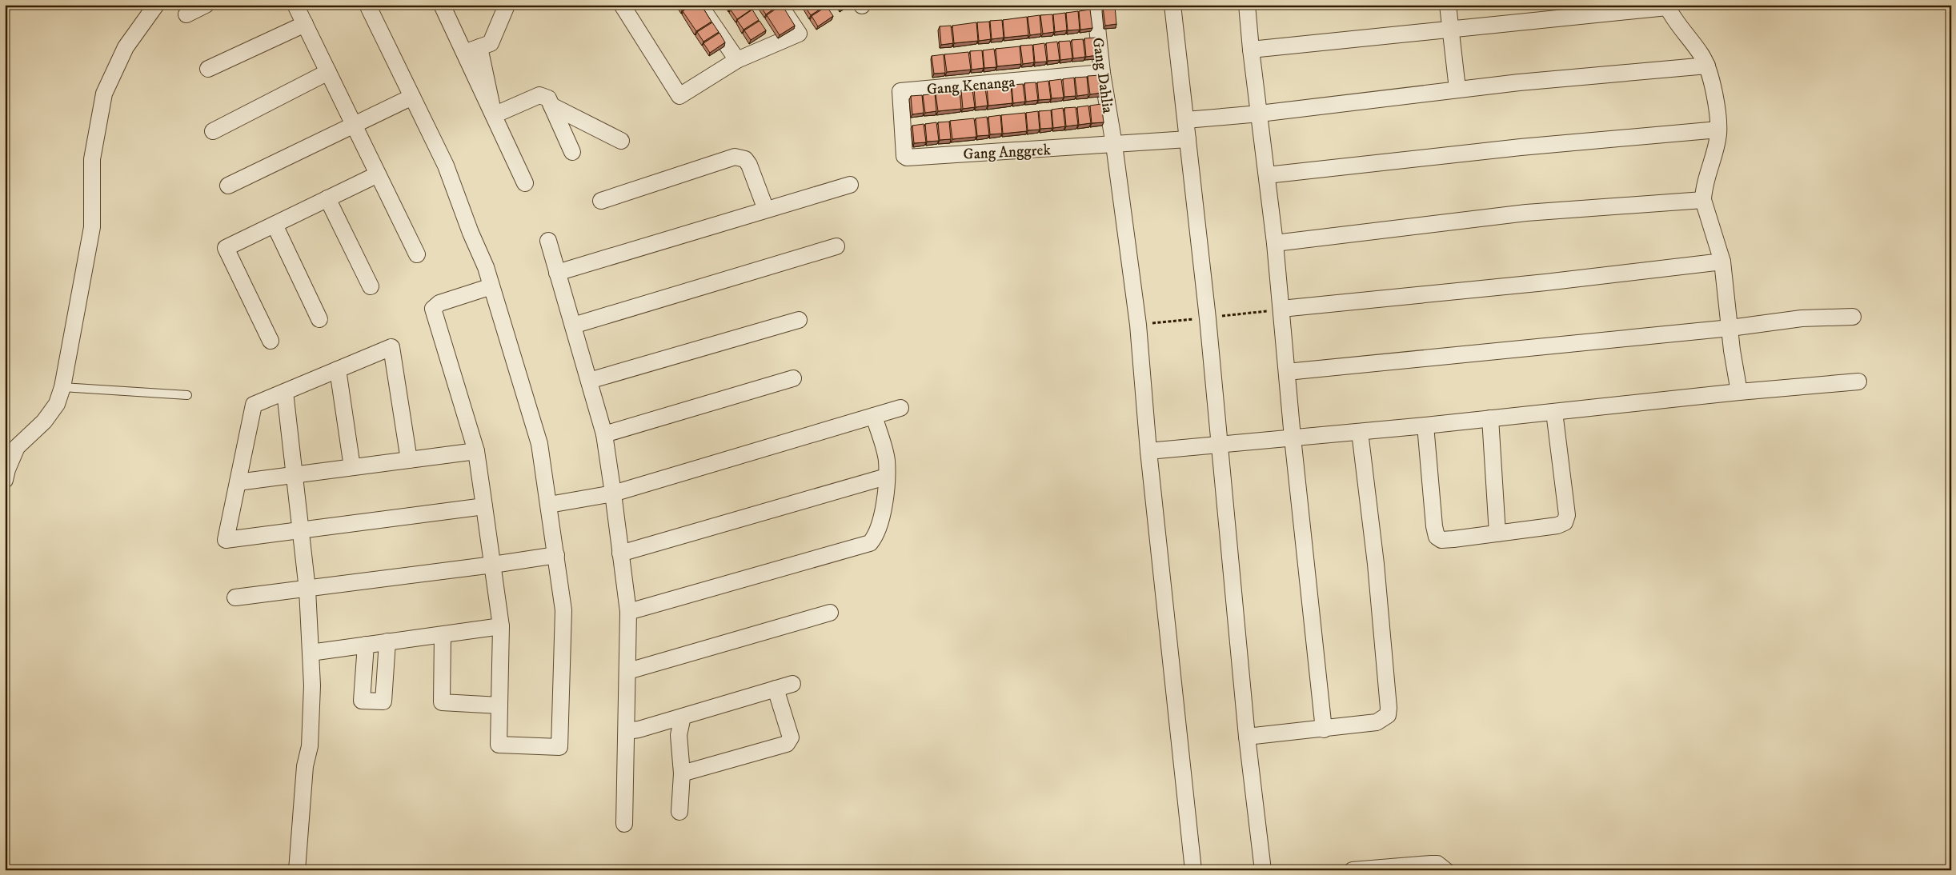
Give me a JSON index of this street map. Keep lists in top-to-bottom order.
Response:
{
  "streets": {
    "street": ["Gang Dahlia", "Gang Kenanga", "Gang Anggrek"]
  },
  "crossings": [
    ["Gang Dahlia", "Gang Kenanga"],
    ["Gang Dahlia", "Gang Anggrek"],
    ["Gang Kenanga", "Gang Anggrek"]
  ]
}
